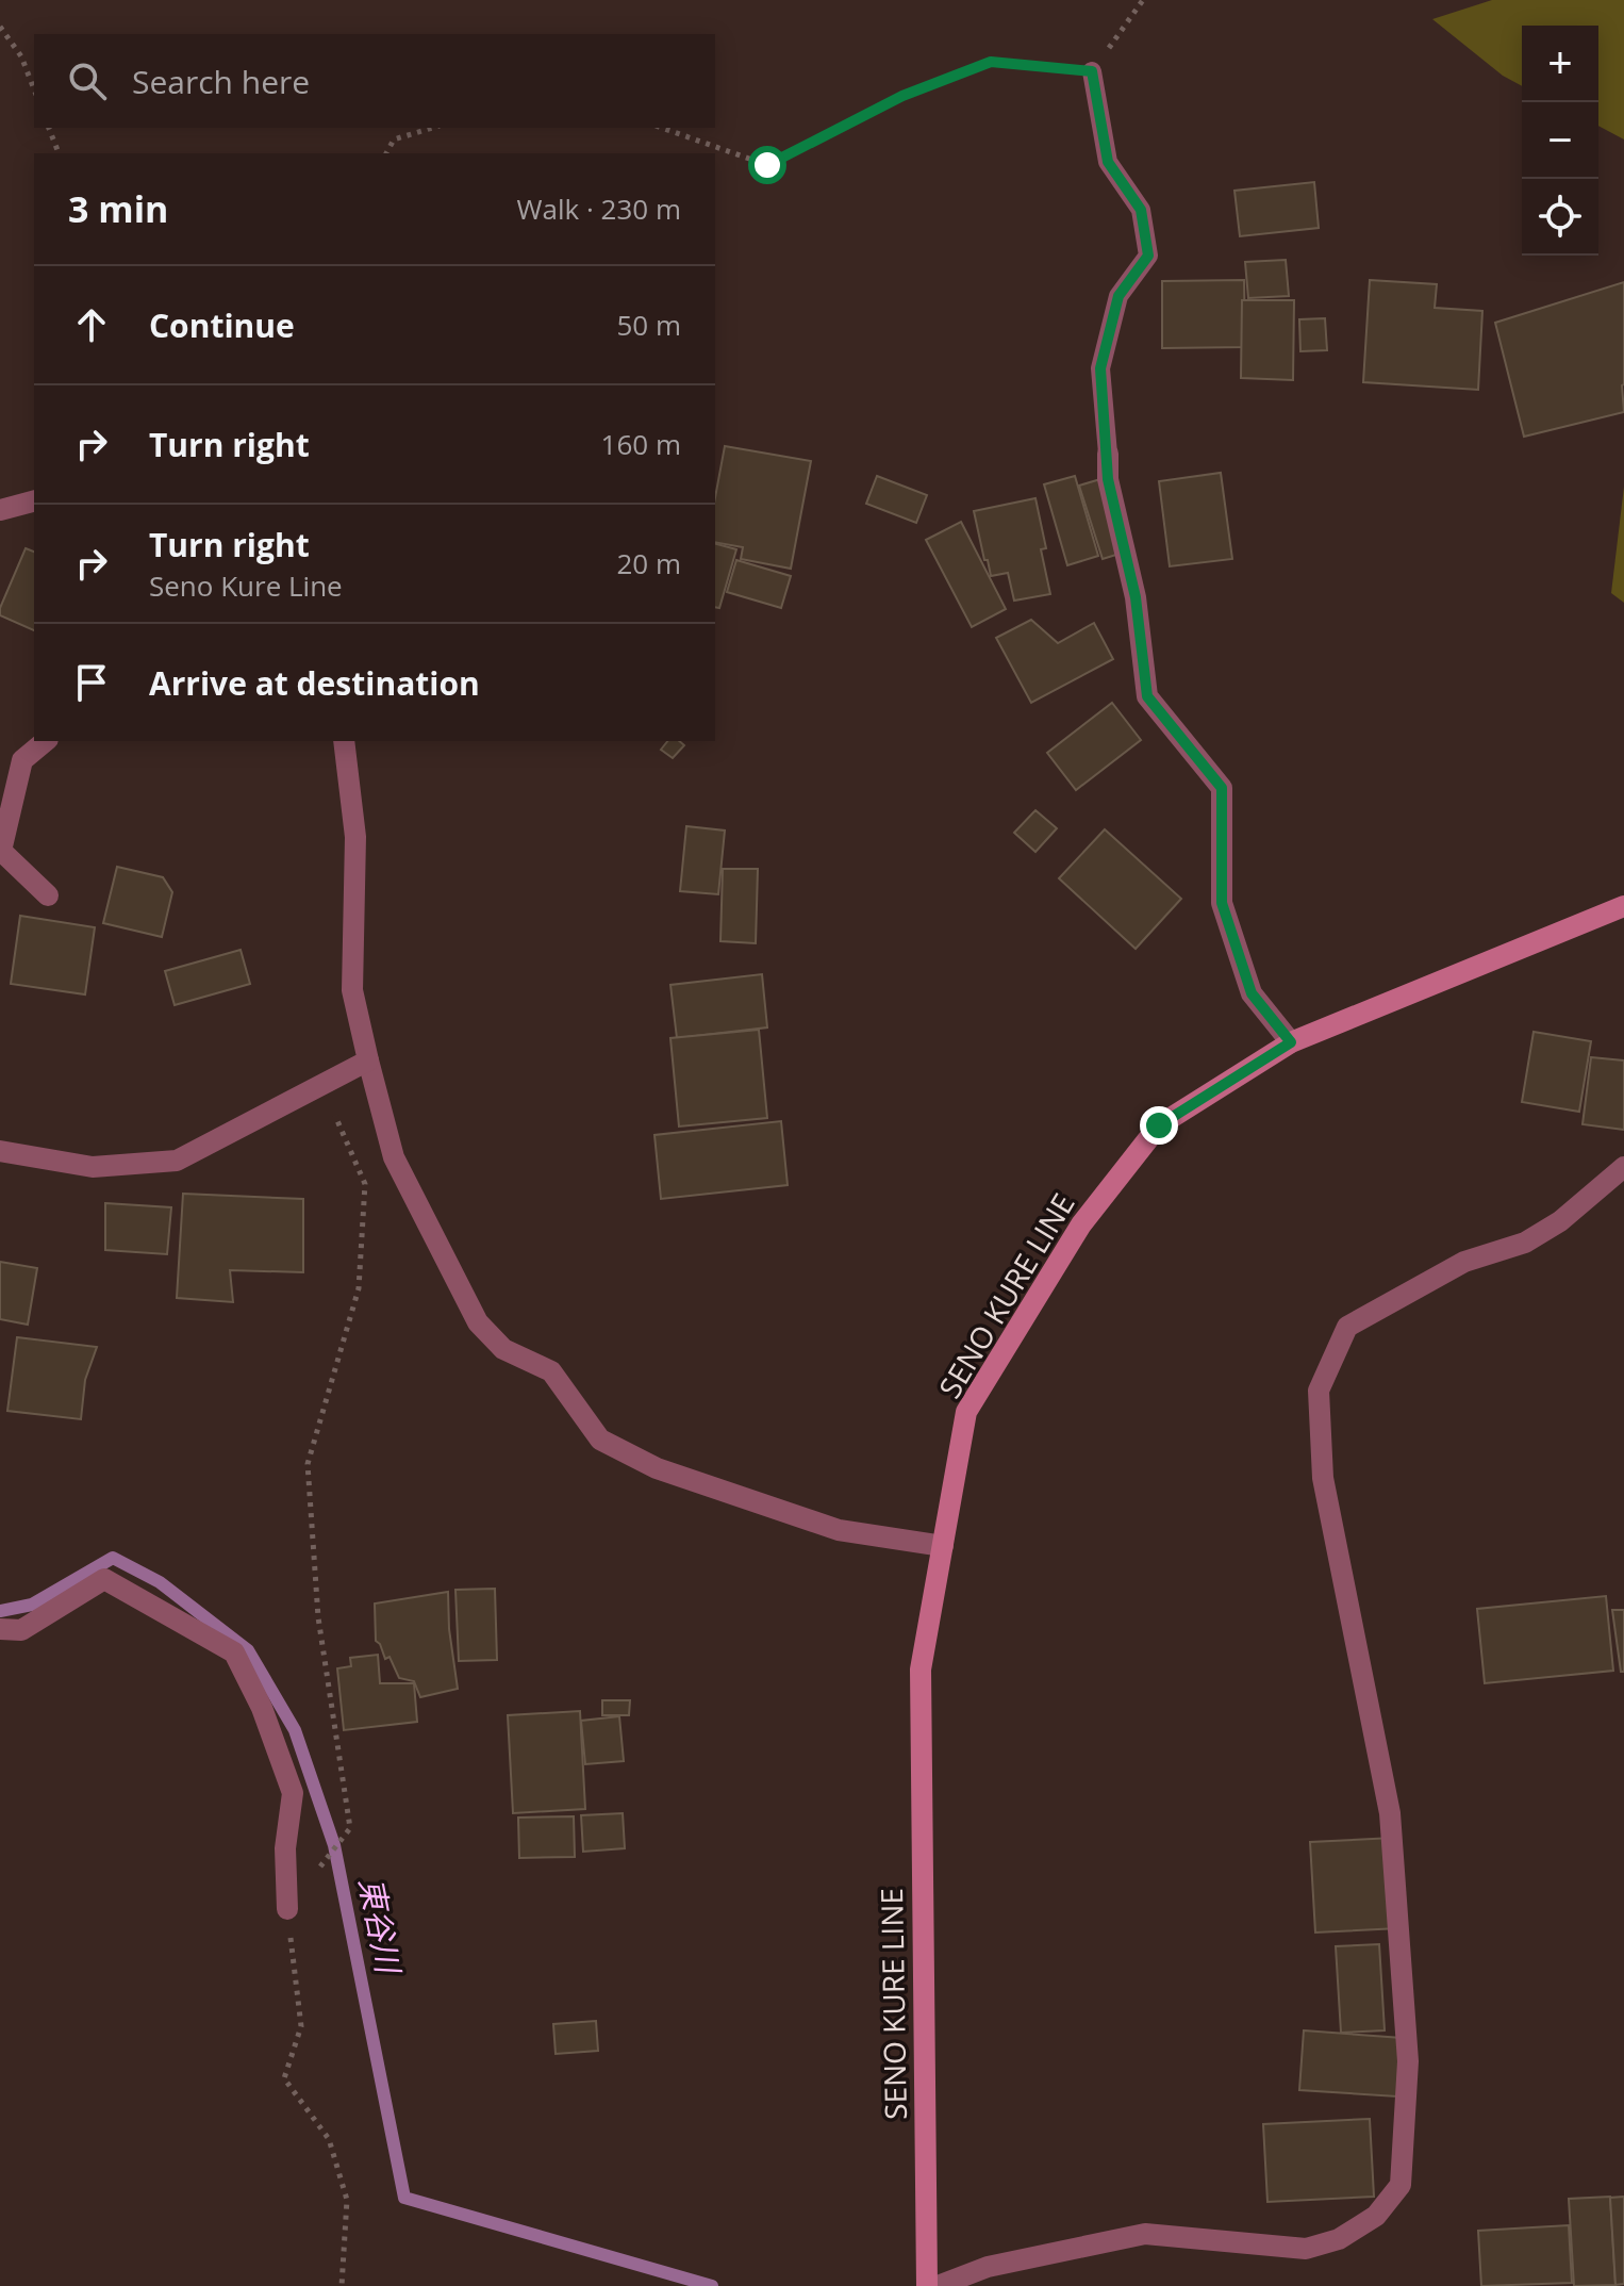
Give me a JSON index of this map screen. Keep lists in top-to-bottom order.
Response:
{
  "streets": {
    "main road": ["SENO KURE LINE"]
  },
  "water": ["東谷川"],
  "page": {
    "map_buttons": ["+", "−"],
    "search": "Search here",
    "heading": ["3 min", "Walk · 230 m"],
    "list": [
      ["Continue", "50 m"],
      ["Turn right", "160 m"],
      ["Turn right", "Seno Kure Line", "20 m"],
      "Arrive at destination"
    ]
  }
}
